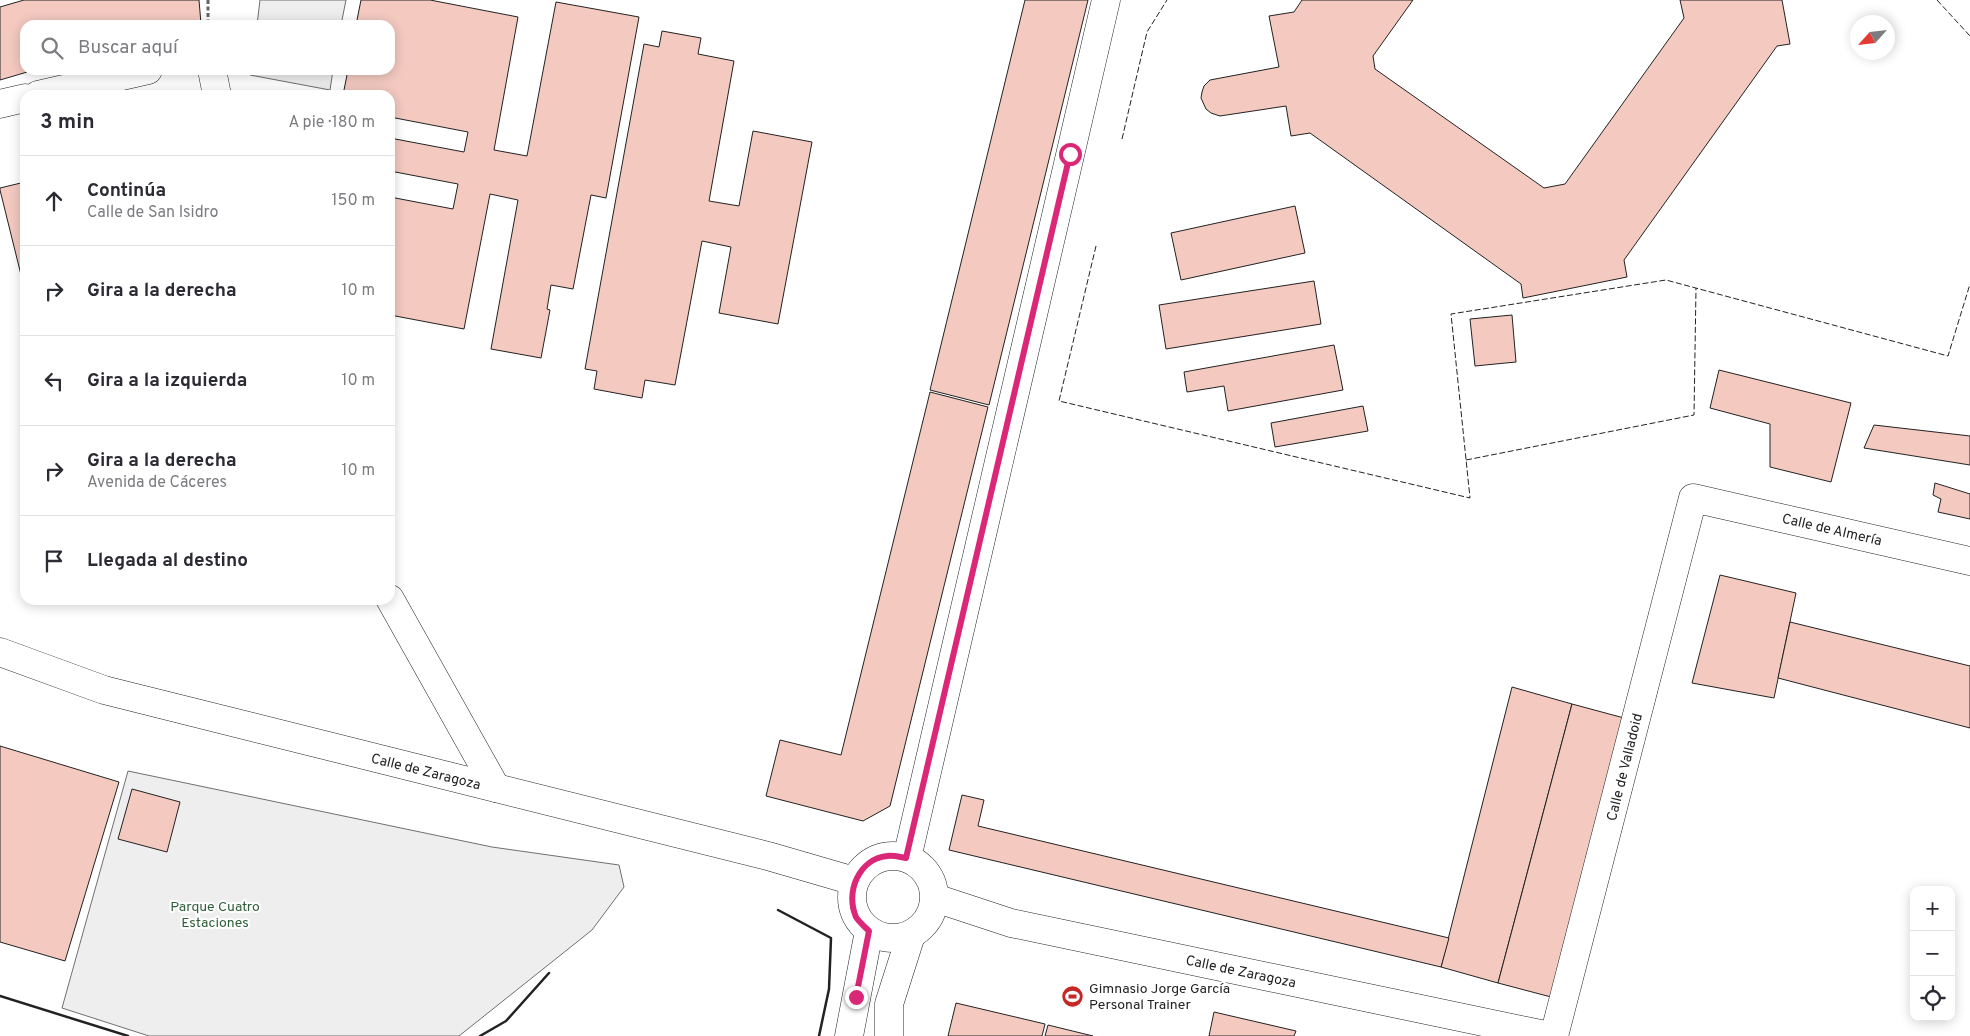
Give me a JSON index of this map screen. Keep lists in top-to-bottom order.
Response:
{
  "streets": {
    "street": ["Calle de Almería", "Calle de Valladoid", "Calle de Zaragoza"]
  },
  "crossings": [
    ["Calle de Almería", "Calle de Valladoid"]
  ],
  "parks": ["Parque Cuatro Estaciones"],
  "places": {
    "sports": ["Gimnasio Jorge García Personal Trainer"]
  },
  "north": "bottom left",
  "page": {
    "search": "Buscar aquí",
    "heading": ["3 min", "A pie · 180 m"],
    "list": [
      ["Continúa", "Calle de San Isidro", "150 m"],
      ["Gira a la derecha", "10 m"],
      ["Gira a la izquierda", "10 m"],
      ["Gira a la derecha", "Avenida de Cáceres", "10 m"],
      "Llegada al destino"
    ],
    "map_buttons": ["+", "−"]
  }
}
